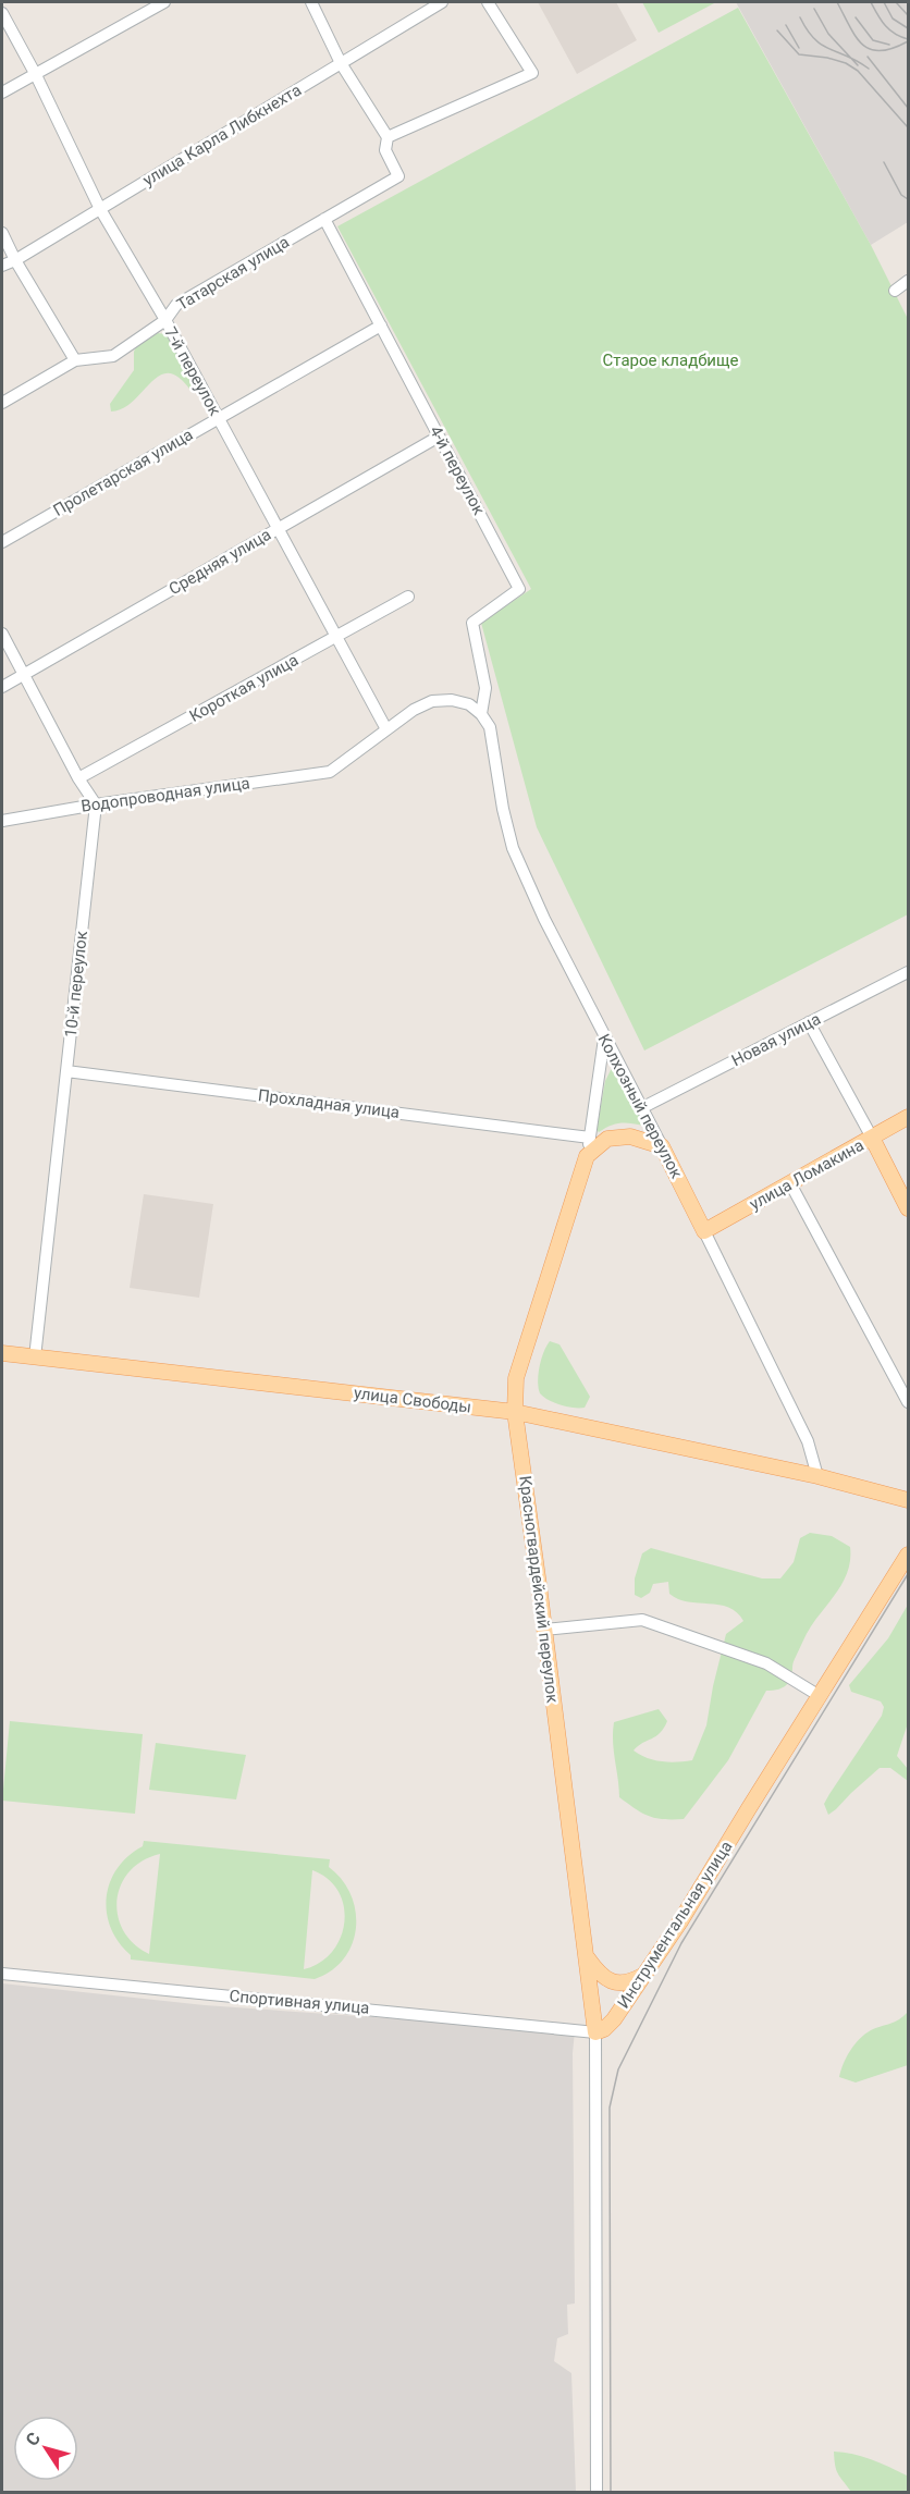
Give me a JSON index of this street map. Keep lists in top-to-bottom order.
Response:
{
  "streets": {
    "main road": [
      "Колхозный переулок",
      "улица Ломакина",
      "улица Свободы",
      "Красногвардейский переулок",
      "Инструментальная улица"
    ],
    "street": [
      "улица Карла Либкнехта",
      "Татарская улица",
      "7-й переулок",
      "4-й переулок",
      "Пролетарская улица",
      "Средняя улица",
      "Короткая улица",
      "Водопроводная улица",
      "10-й переулок",
      "Новая улица",
      "Прохладная улица",
      "Спортивная улица"
    ]
  },
  "crossings": [
    ["улица Карла Либкнехта", "7-й переулок"],
    ["Татарская улица", "7-й переулок"],
    ["Татарская улица", "4-й переулок"],
    ["7-й переулок", "Пролетарская улица"],
    ["7-й переулок", "Средняя улица"],
    ["7-й переулок", "Короткая улица"],
    ["7-й переулок", "Водопроводная улица"],
    ["4-й переулок", "Пролетарская улица"],
    ["4-й переулок", "Средняя улица"],
    ["4-й переулок", "Колхозный переулок"],
    ["Водопроводная улица", "10-й переулок"],
    ["10-й переулок", "Прохладная улица"],
    ["10-й переулок", "улица Свободы"],
    ["Новая улица", "Колхозный переулок"],
    ["Прохладная улица", "Красногвардейский переулок"],
    ["Колхозный переулок", "улица Ломакина"],
    ["Колхозный переулок", "улица Свободы"],
    ["Колхозный переулок", "Красногвардейский переулок"],
    ["улица Свободы", "Красногвардейский переулок"],
    ["Красногвардейский переулок", "Инструментальная улица"],
    ["Красногвардейский переулок", "Спортивная улица"],
    ["Инструментальная улица", "Спортивная улица"]
  ],
  "parks": ["Старое кладбище"],
  "north": "top left"
}
